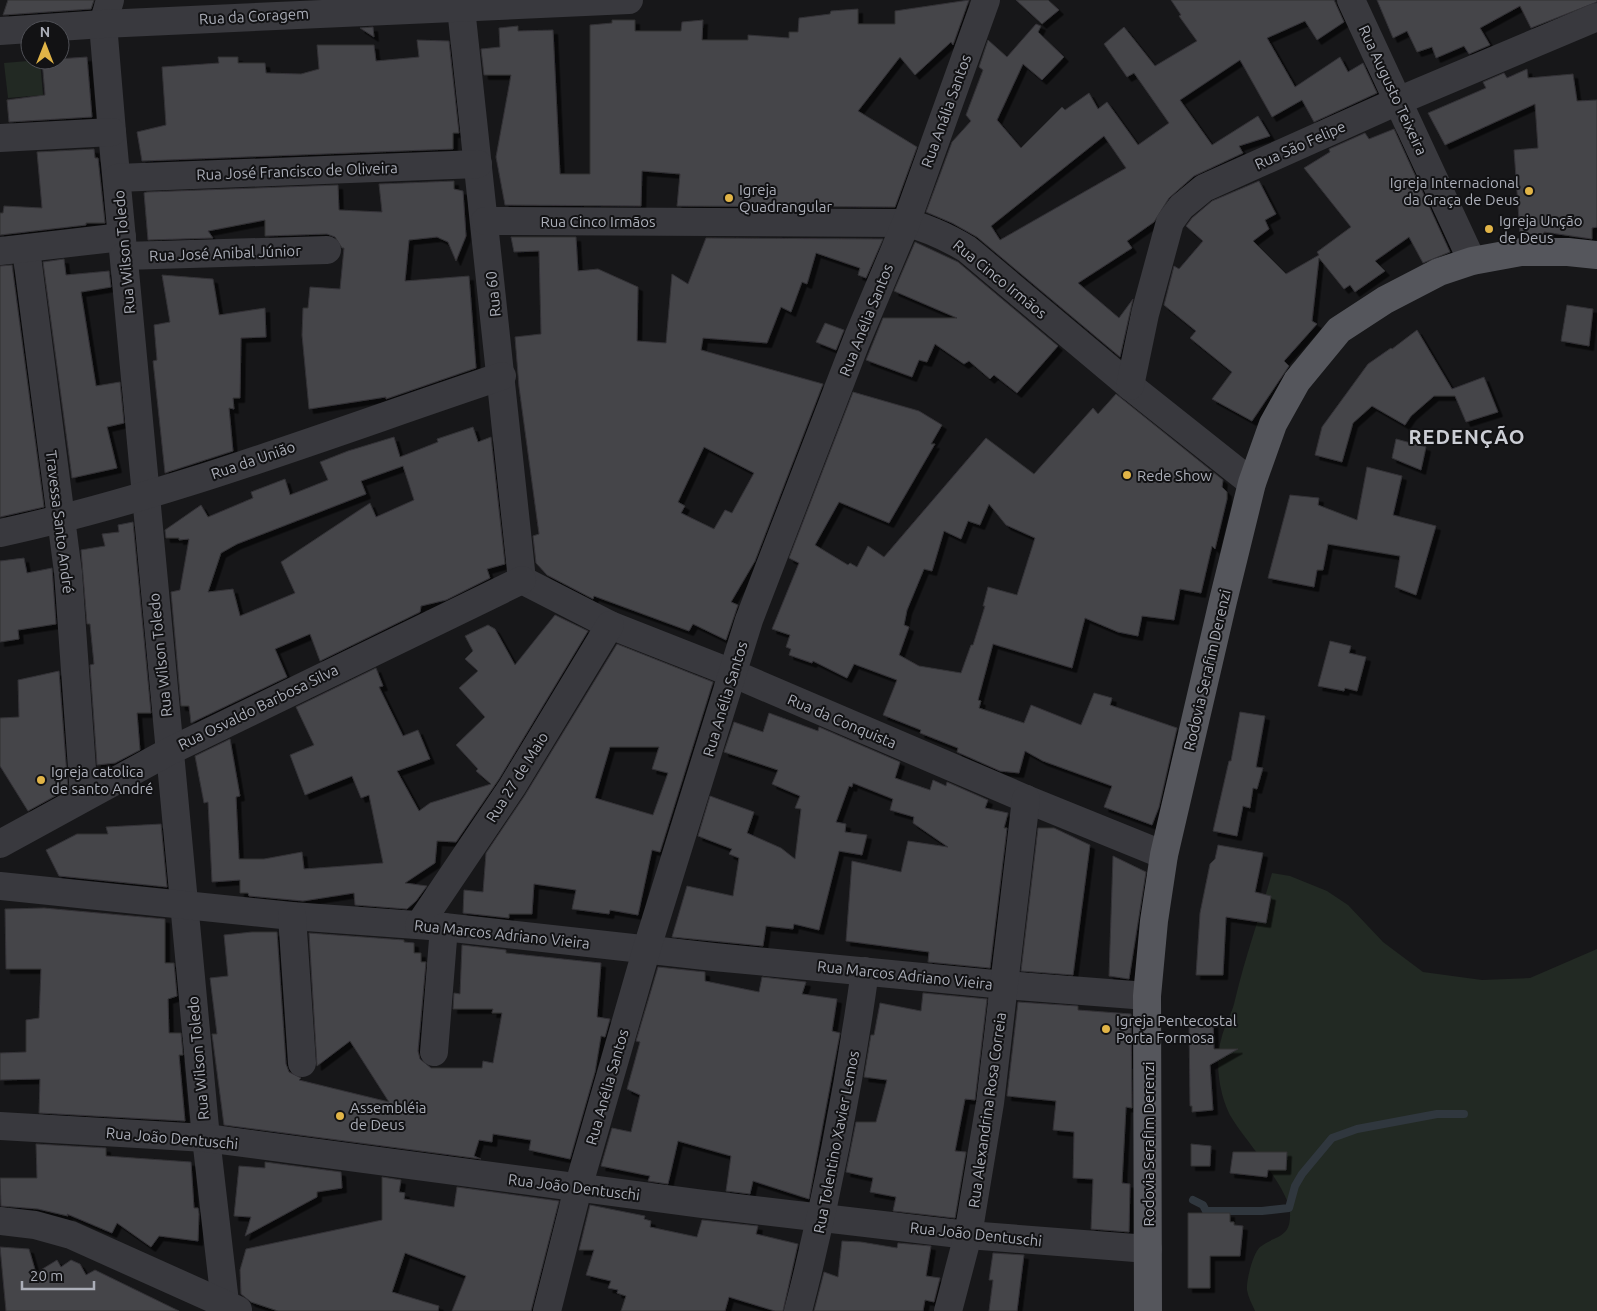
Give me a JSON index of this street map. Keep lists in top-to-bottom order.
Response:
{
  "streets": {
    "main road": ["Rodovia Serafim Derenzi"],
    "street": [
      "Rua da Coragem",
      "Rua Augusto Teixeira",
      "Rua Anália Santos",
      "Rua São Felipe",
      "Rua José Francisco de Oliveira",
      "Rua Cinco Irmãos",
      "Rua Wilson Toledo",
      "Rua José Anibal Júnior",
      "Rua 60",
      "Rua Anélia Santos",
      "Rua da União",
      "Travessa Santo André",
      "Rua Osvaldo Barbosa Silva",
      "Rua da Conquista",
      "Rua 27 de Maio",
      "Rua Marcos Adriano Vieira",
      "Rua Alexandrina Rosa Correia",
      "Rua João Dentuschi",
      "Rua Tolentino Xavier Lemos"
    ]
  },
  "crossings": [
    ["Rua da Coragem", "Rua Wilson Toledo"],
    ["Rua da Coragem", "Rua 60"],
    ["Rua Augusto Teixeira", "Rua São Felipe"],
    ["Rua Augusto Teixeira", "Rodovia Serafim Derenzi"],
    ["Rua Anália Santos", "Rua Cinco Irmãos"],
    ["Rua Anália Santos", "Rua Anélia Santos"],
    ["Rua São Felipe", "Rua Cinco Irmãos"],
    ["Rua José Francisco de Oliveira", "Rua Wilson Toledo"],
    ["Rua José Francisco de Oliveira", "Rua 60"],
    ["Rua Cinco Irmãos", "Rua 60"],
    ["Rua Cinco Irmãos", "Rua Anélia Santos"],
    ["Rua Cinco Irmãos", "Rodovia Serafim Derenzi"],
    ["Rua Wilson Toledo", "Rua José Anibal Júnior"],
    ["Rua Wilson Toledo", "Rua da União"],
    ["Rua Wilson Toledo", "Rua Osvaldo Barbosa Silva"],
    ["Rua Wilson Toledo", "Rua Marcos Adriano Vieira"],
    ["Rua Wilson Toledo", "Rua João Dentuschi"],
    ["Rua José Anibal Júnior", "Travessa Santo André"],
    ["Rua 60", "Rua da União"],
    ["Rua 60", "Rua Osvaldo Barbosa Silva"],
    ["Rua 60", "Rua da Conquista"],
    ["Rua Anélia Santos", "Rua da Conquista"],
    ["Rua Anélia Santos", "Rua Marcos Adriano Vieira"],
    ["Rua Anélia Santos", "Rua João Dentuschi"],
    ["Rua da União", "Travessa Santo André"],
    ["Travessa Santo André", "Rua Osvaldo Barbosa Silva"],
    ["Rodovia Serafim Derenzi", "Rua da Conquista"],
    ["Rodovia Serafim Derenzi", "Rua Marcos Adriano Vieira"],
    ["Rodovia Serafim Derenzi", "Rua João Dentuschi"],
    ["Rua Osvaldo Barbosa Silva", "Rua da Conquista"],
    ["Rua da Conquista", "Rua 27 de Maio"],
    ["Rua da Conquista", "Rua Marcos Adriano Vieira"],
    ["Rua 27 de Maio", "Rua Marcos Adriano Vieira"],
    ["Rua Marcos Adriano Vieira", "Rua Alexandrina Rosa Correia"],
    ["Rua Marcos Adriano Vieira", "Rua Tolentino Xavier Lemos"],
    ["Rua Alexandrina Rosa Correia", "Rua João Dentuschi"],
    ["Rua João Dentuschi", "Rua Tolentino Xavier Lemos"]
  ],
  "districts": ["REDENÇÃO"],
  "places": [
    "Igreja Internacional da Graça de Deus",
    "Igreja Quadrangular",
    "Igreja Unção de Deus",
    "Rede Show",
    "Igreja catolica de santo André",
    "Igreja Pentecostal Porta Formosa",
    "Assembléia de Deus"
  ],
  "scale_bar": "20 m",
  "north": "top"
}
